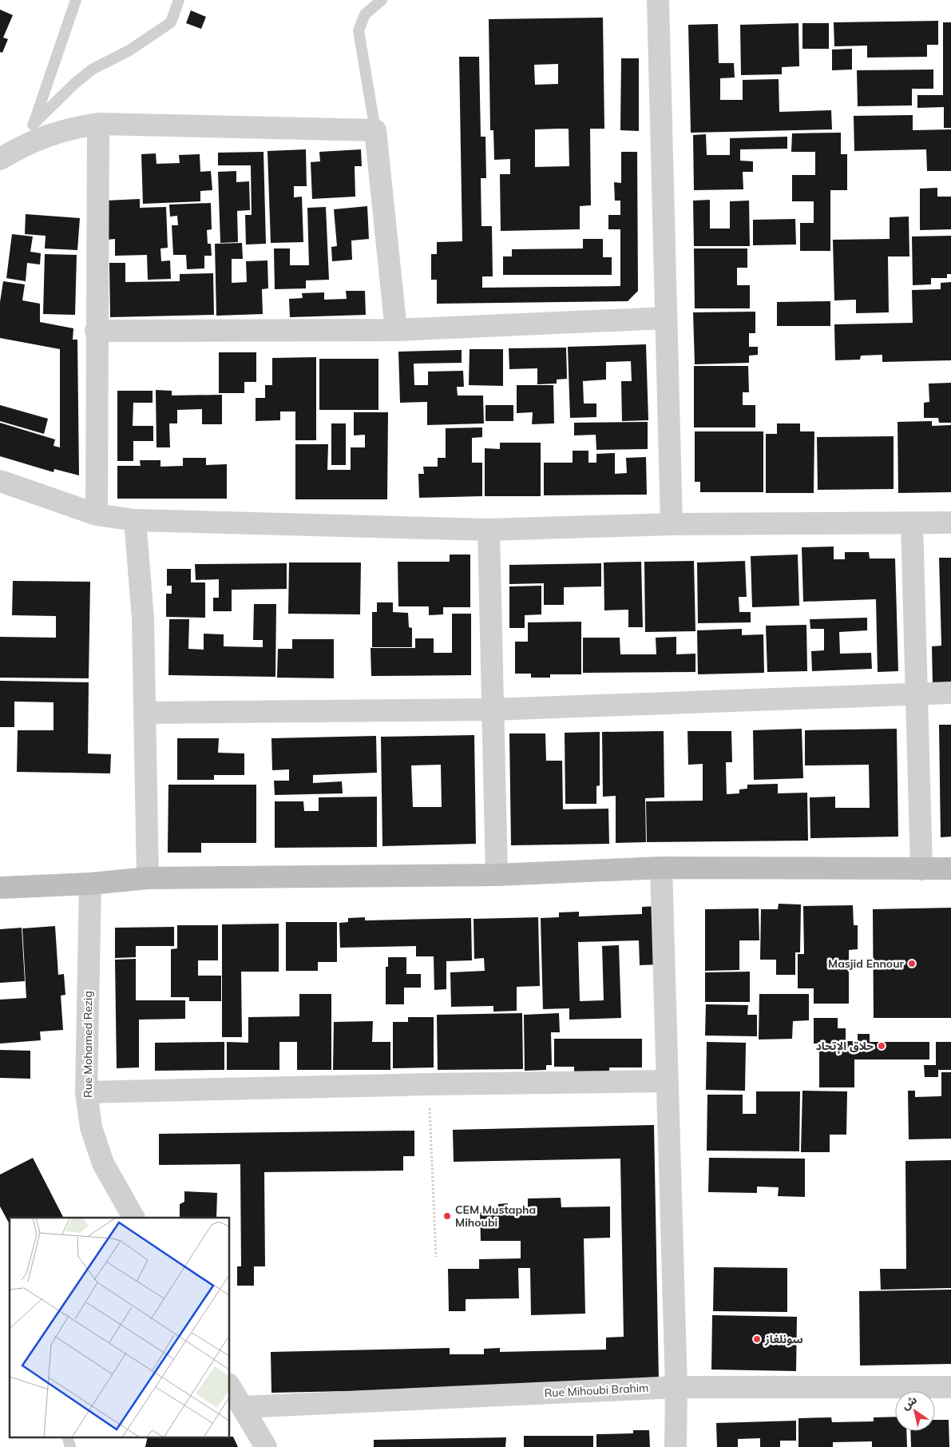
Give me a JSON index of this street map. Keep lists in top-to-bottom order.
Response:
{
  "streets": {
    "street": ["Rue Mohamed Rezig", "Rue Mihoubi Brahim"]
  },
  "places": [
    "Masjid Ennour",
    "حلاق الإتحاد",
    "CEM Mustapha Mihoubi",
    "سونلغاز"
  ],
  "north": "top left"
}
